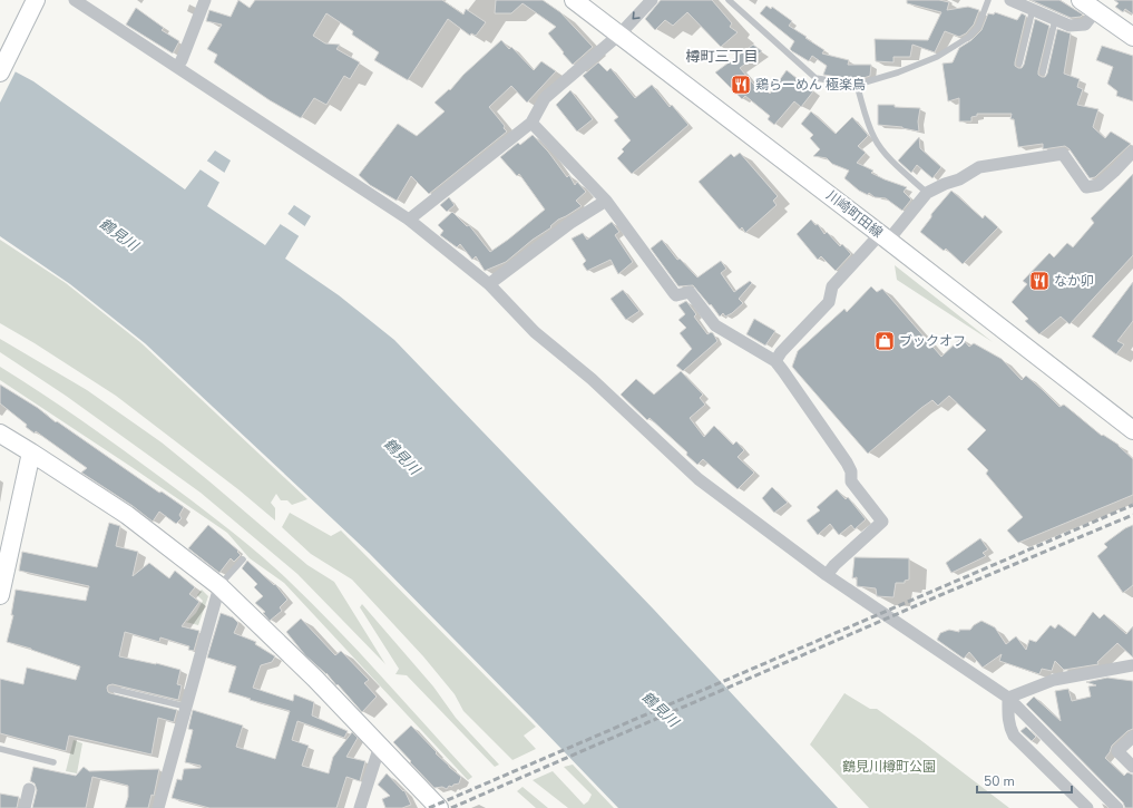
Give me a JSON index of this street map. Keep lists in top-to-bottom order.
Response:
{
  "streets": {
    "street": ["川崎町田線"]
  },
  "districts": ["樽町三丁目"],
  "water": ["鶴見川"],
  "parks": ["鶴見川樽町公園"],
  "places": {
    "restaurant": ["鶏らーめん 極楽鳥", "なか卯"],
    "shop": ["ブックオフ"]
  },
  "scale_bar": "50 m"
}
